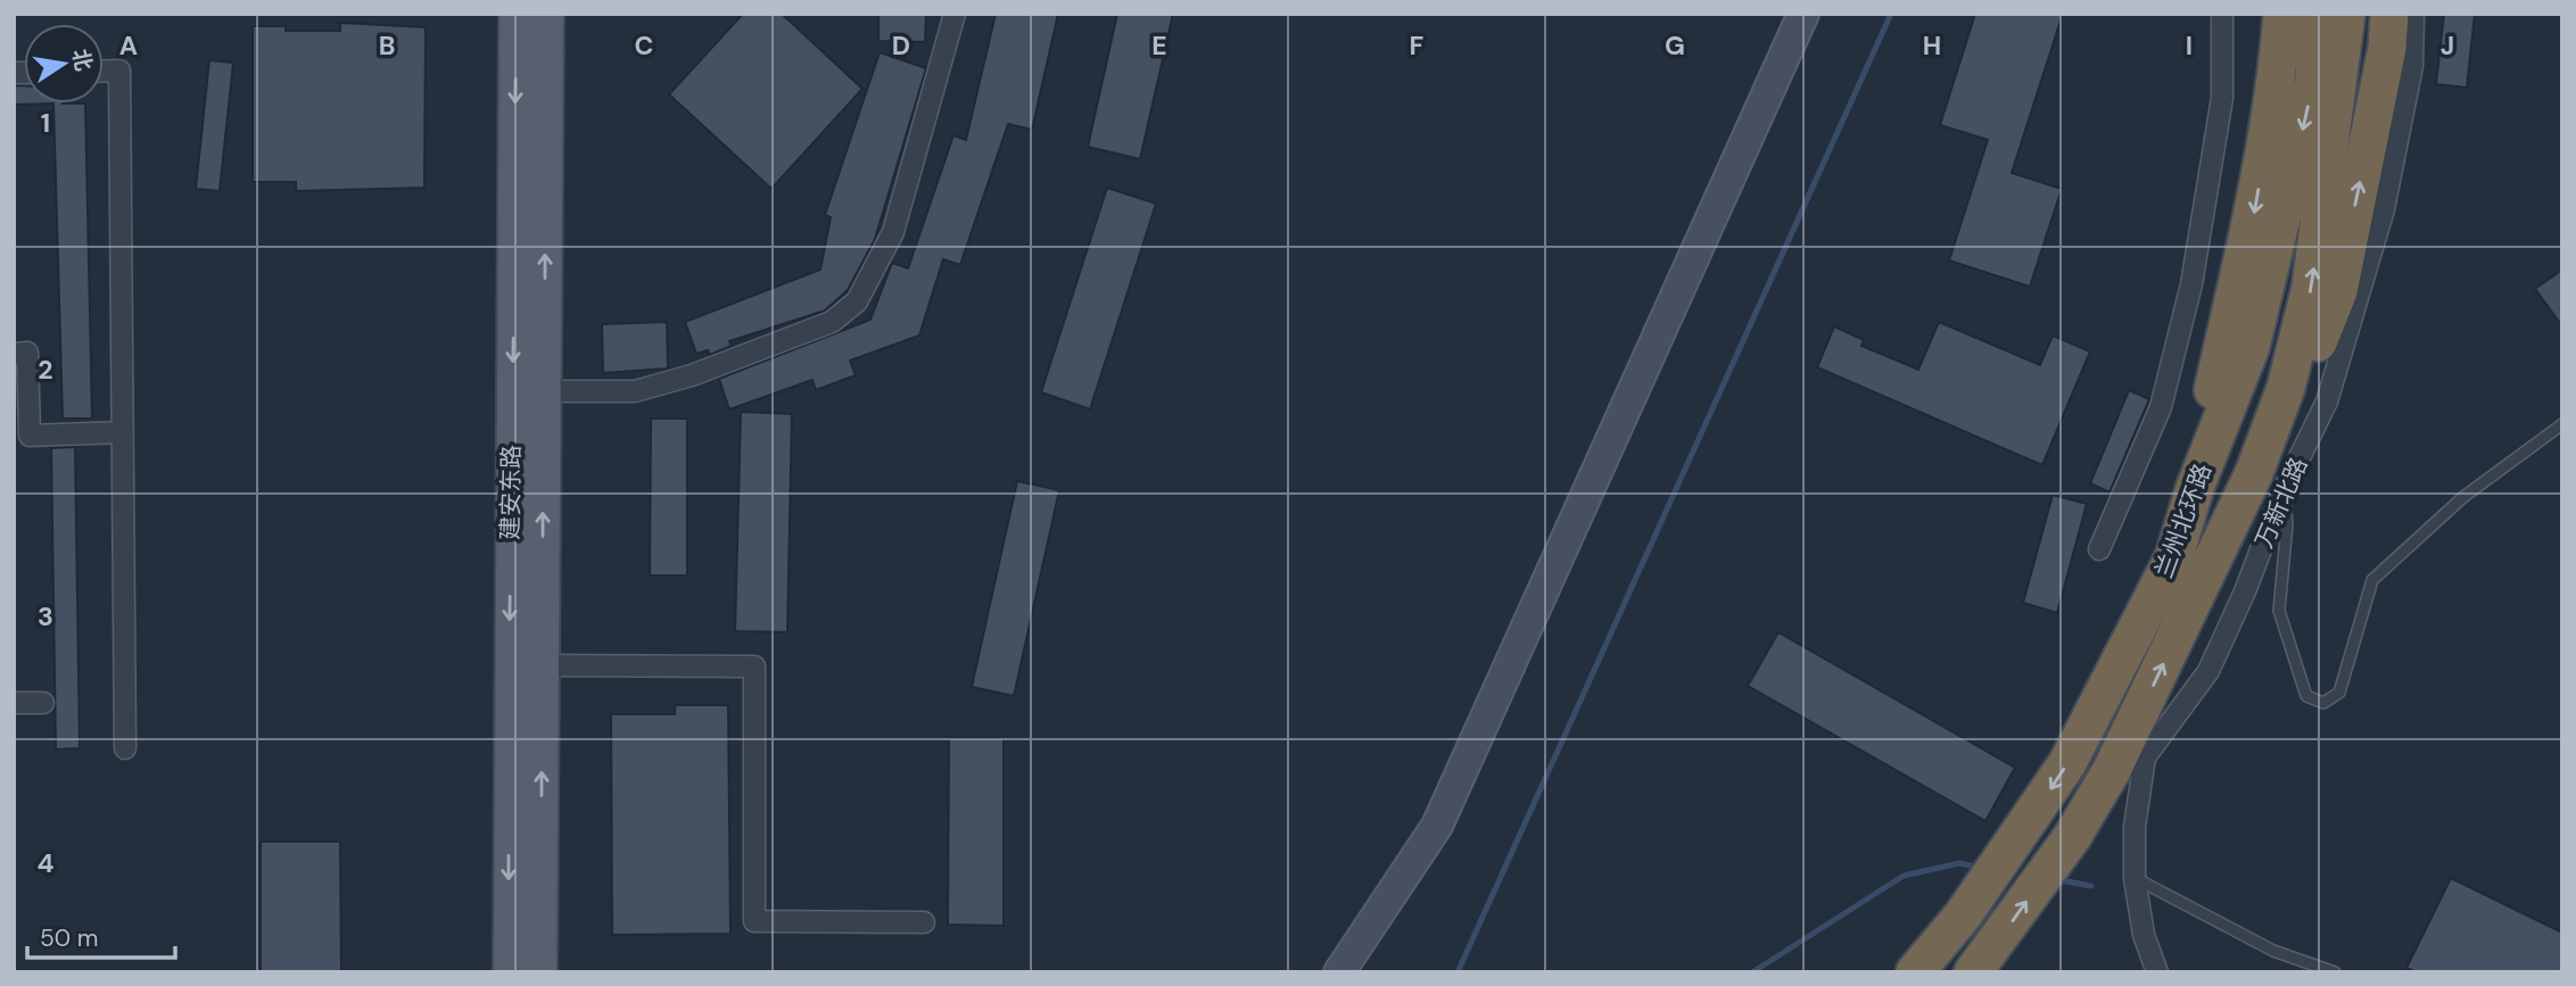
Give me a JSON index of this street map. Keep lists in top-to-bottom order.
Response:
{
  "streets": {
    "highway": ["兰州北环路"],
    "main road": ["建安东路"],
    "street": ["万新北路"]
  },
  "crossings": [
    ["万新北路", "兰州北环路"]
  ],
  "scale_bar": "50 m",
  "north": "right",
  "grid": {
    "columns": [
      "A",
      "B",
      "C",
      "D",
      "E",
      "F",
      "G",
      "H",
      "I",
      "J"
    ],
    "rows": [
      "1",
      "2",
      "3",
      "4"
    ]
  }
}
